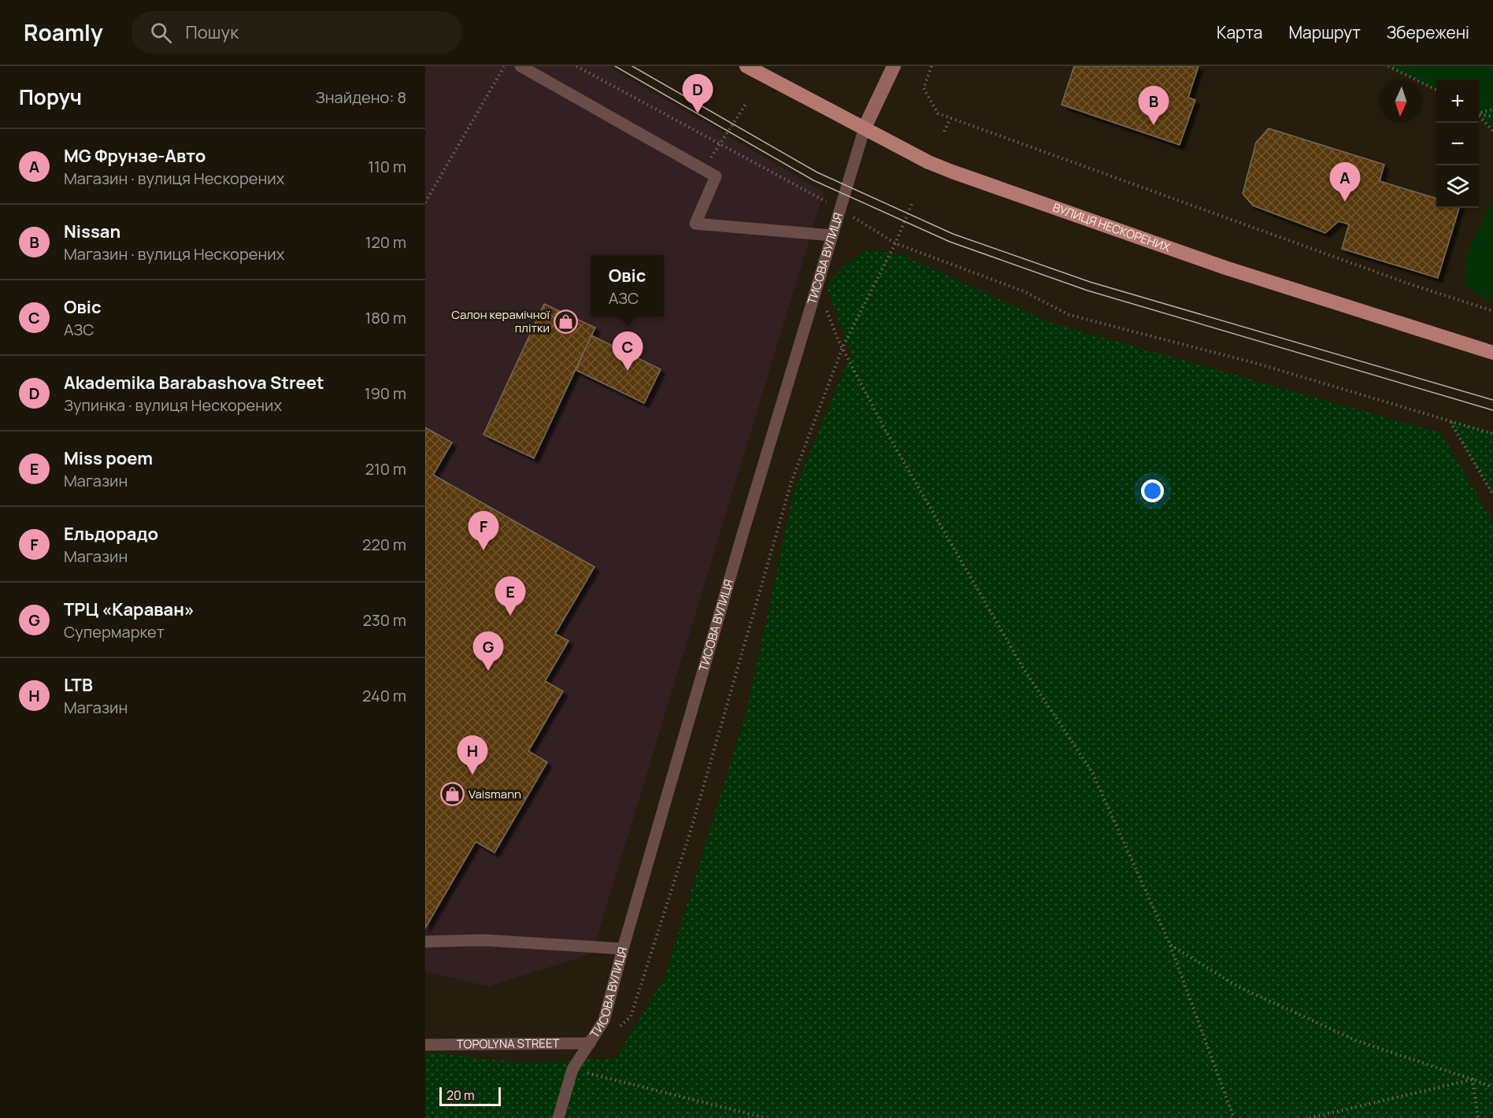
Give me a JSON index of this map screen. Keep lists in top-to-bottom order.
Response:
{
  "streets": {
    "main road": ["ВУЛИЦЯ НЕСКОРЕНИХ"],
    "lane": ["ТИСОВА ВУЛИЦЯ", "TOPOLYNA STREET"]
  },
  "crossings": [
    ["ВУЛИЦЯ НЕСКОРЕНИХ", "ТИСОВА ВУЛИЦЯ"],
    ["ТИСОВА ВУЛИЦЯ", "TOPOLYNA STREET"]
  ],
  "places": {
    "shop": ["Салон керамічної плітки", "Vaismann"]
  },
  "scale_bar": "20 m",
  "north": "bottom",
  "page": {
    "header": "Roamly",
    "search": "Пошук",
    "nav": ["Карта", "Маршрут", "Збережені"],
    "heading": ["Поруч", "Знайдено: 8"],
    "pins": [
      "D",
      "B",
      "A",
      "C",
      "F",
      "E",
      "G",
      "H"
    ],
    "map_buttons": ["+", "−"],
    "list": [
      {
        "mark": "A",
        "name": "MG Фрунзе-Авто",
        "note": "Магазин · вулиця Нескорених",
        "value": "110 m"
      },
      {
        "mark": "B",
        "name": "Nissan",
        "note": "Магазин · вулиця Нескорених",
        "value": "120 m"
      },
      {
        "mark": "C",
        "name": "Овіс",
        "note": "АЗС",
        "value": "180 m"
      },
      {
        "mark": "D",
        "name": "Akademika Barabashova Street",
        "note": "Зупинка · вулиця Нескорених",
        "value": "190 m"
      },
      {
        "mark": "E",
        "name": "Miss poem",
        "note": "Магазин",
        "value": "210 m"
      },
      {
        "mark": "F",
        "name": "Ельдорадо",
        "note": "Магазин",
        "value": "220 m"
      },
      {
        "mark": "G",
        "name": "ТРЦ «Караван»",
        "note": "Супермаркет",
        "value": "230 m"
      },
      {
        "mark": "H",
        "name": "LTB",
        "note": "Магазин",
        "value": "240 m"
      }
    ],
    "popup": ["Овіс", "АЗС"],
    "scale": "20 m"
  }
}
